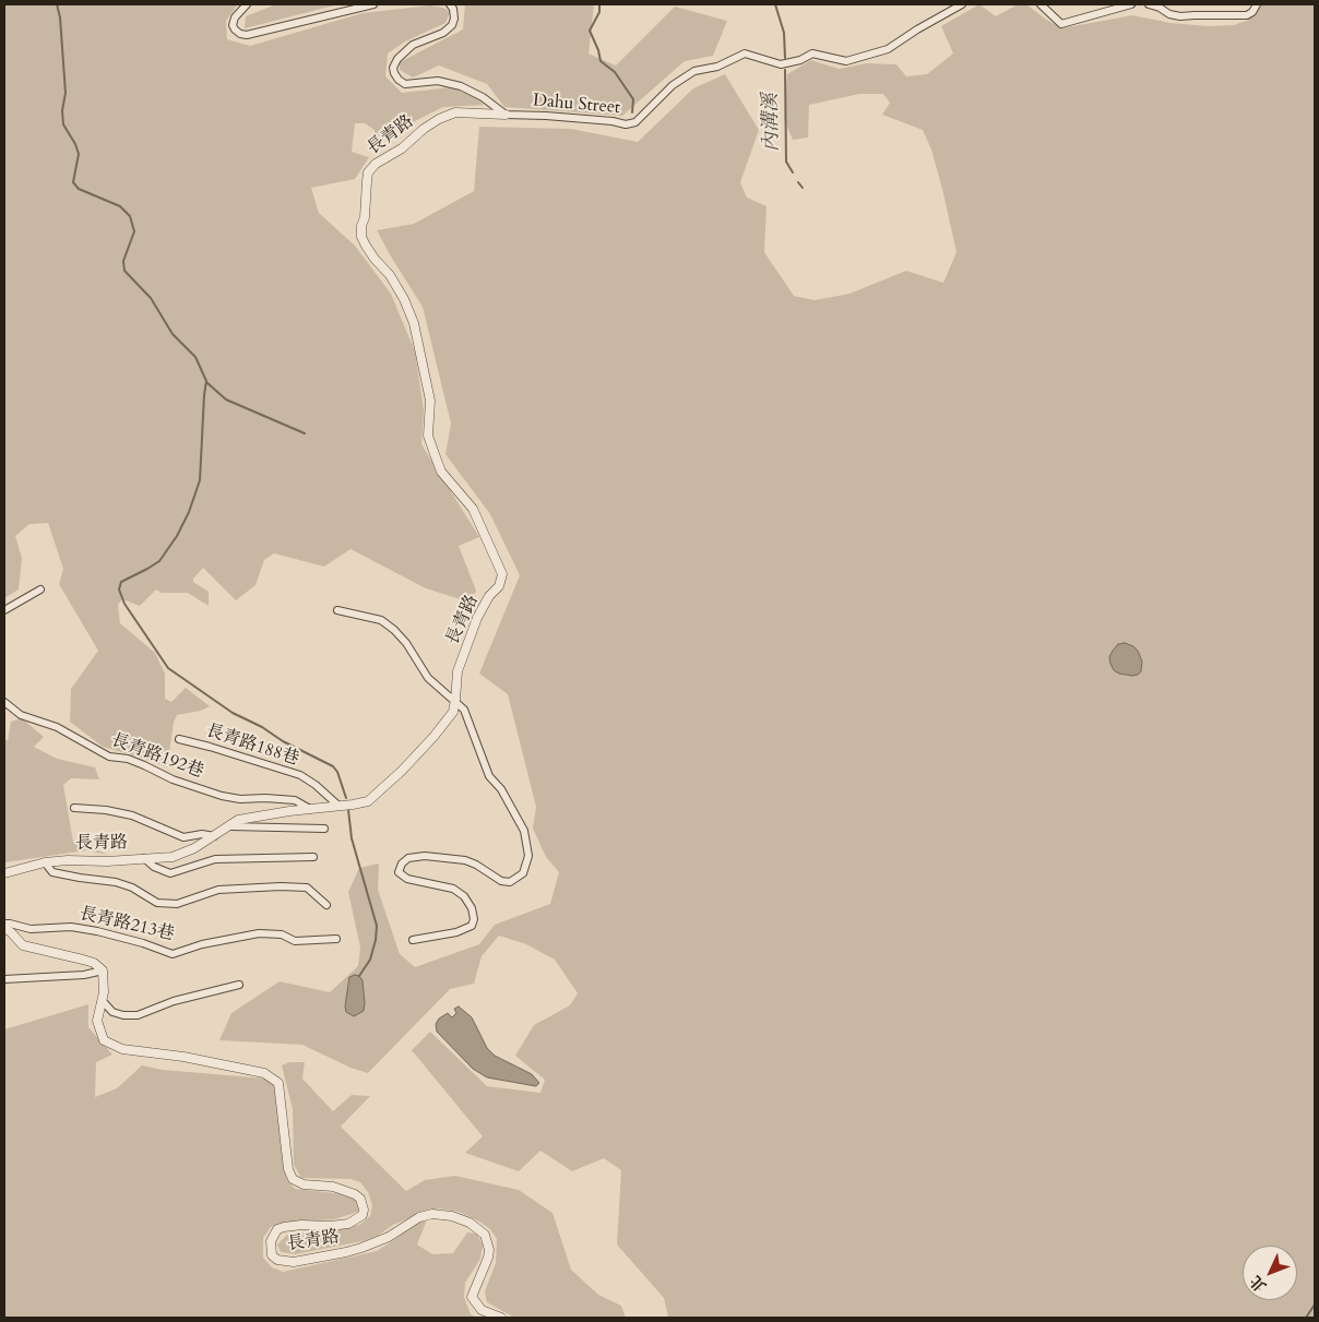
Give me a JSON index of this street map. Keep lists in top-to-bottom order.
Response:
{
  "streets": {
    "street": [
      "Dahu Street",
      "長青路",
      "長青路188巷",
      "長青路192巷",
      "長青路213巷"
    ]
  },
  "crossings": [
    ["Dahu Street", "長青路"],
    ["長青路", "長青路188巷"],
    ["長青路", "長青路192巷"]
  ],
  "water": ["內溝溪"],
  "north": "bottom left"
}
